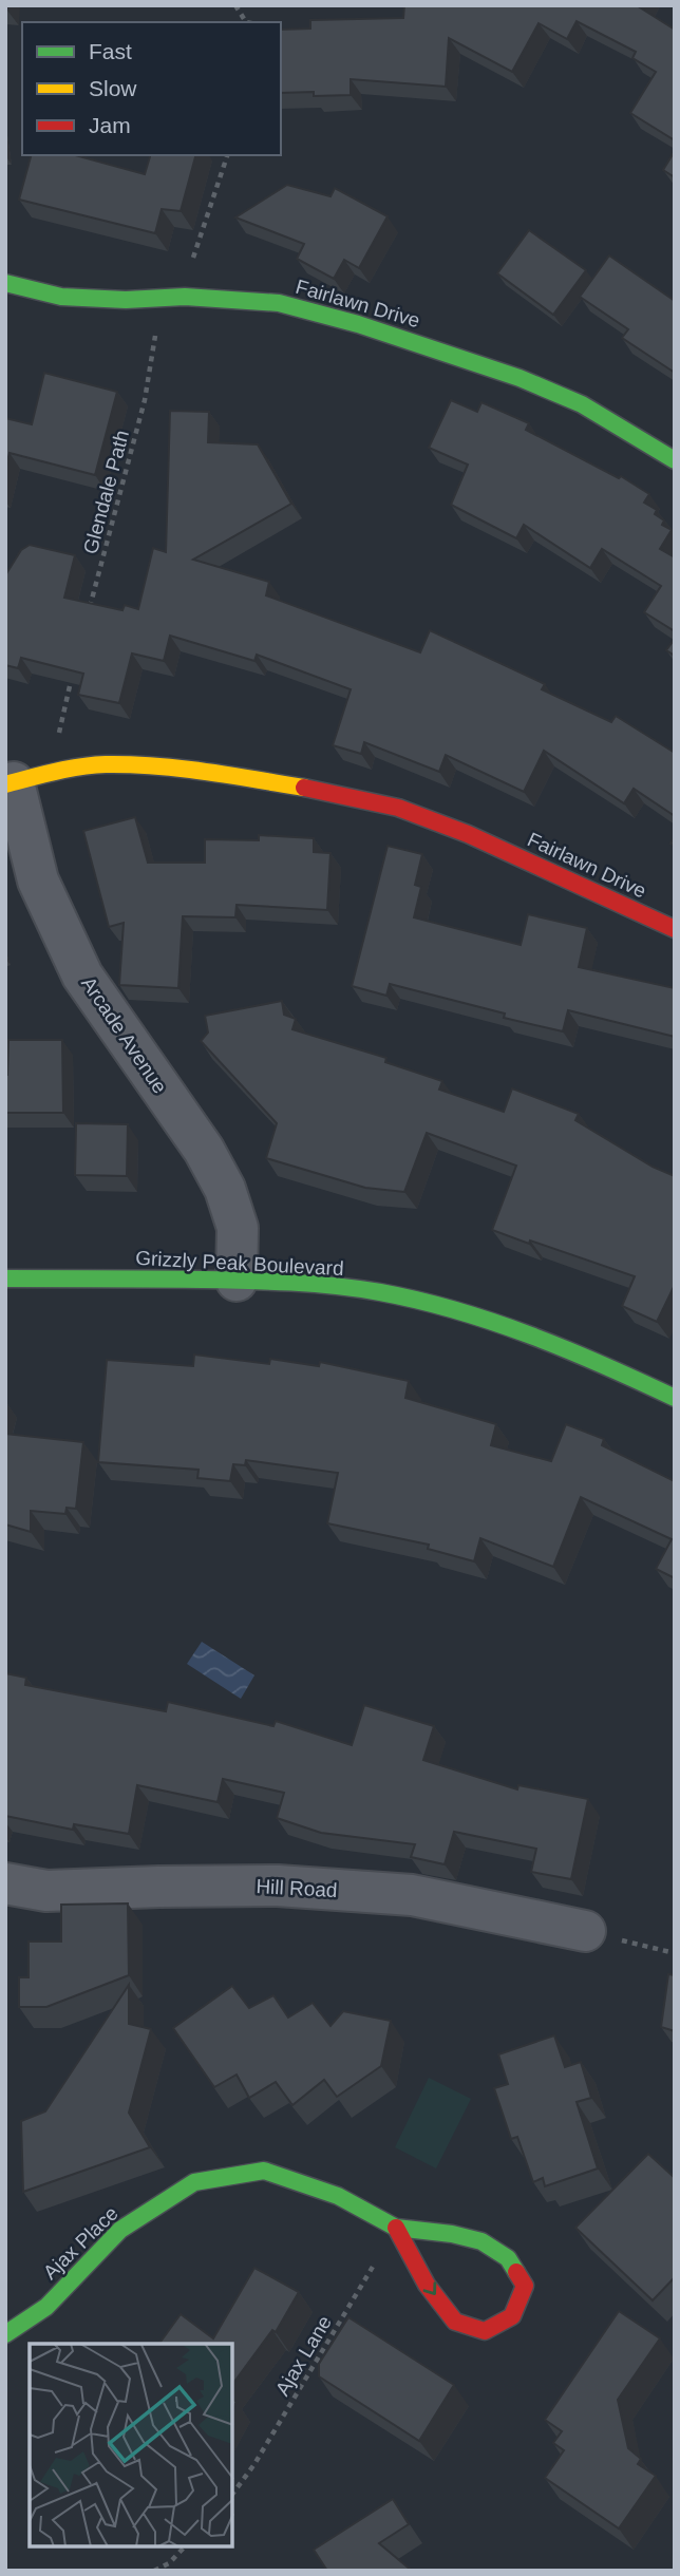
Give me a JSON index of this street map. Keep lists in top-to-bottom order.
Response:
{
  "streets": {
    "street": [
      "Fairlawn Drive",
      "Arcade Avenue",
      "Grizzly Peak Boulevard",
      "Hill Road",
      "Ajax Place"
    ],
    "path": ["Glendale Path", "Ajax Lane"]
  },
  "crossings": [
    ["Fairlawn Drive", "Glendale Path"],
    ["Fairlawn Drive", "Arcade Avenue"],
    ["Arcade Avenue", "Grizzly Peak Boulevard"],
    ["Ajax Place", "Ajax Lane"]
  ],
  "legend": ["Fast", "Slow", "Jam"]
}
